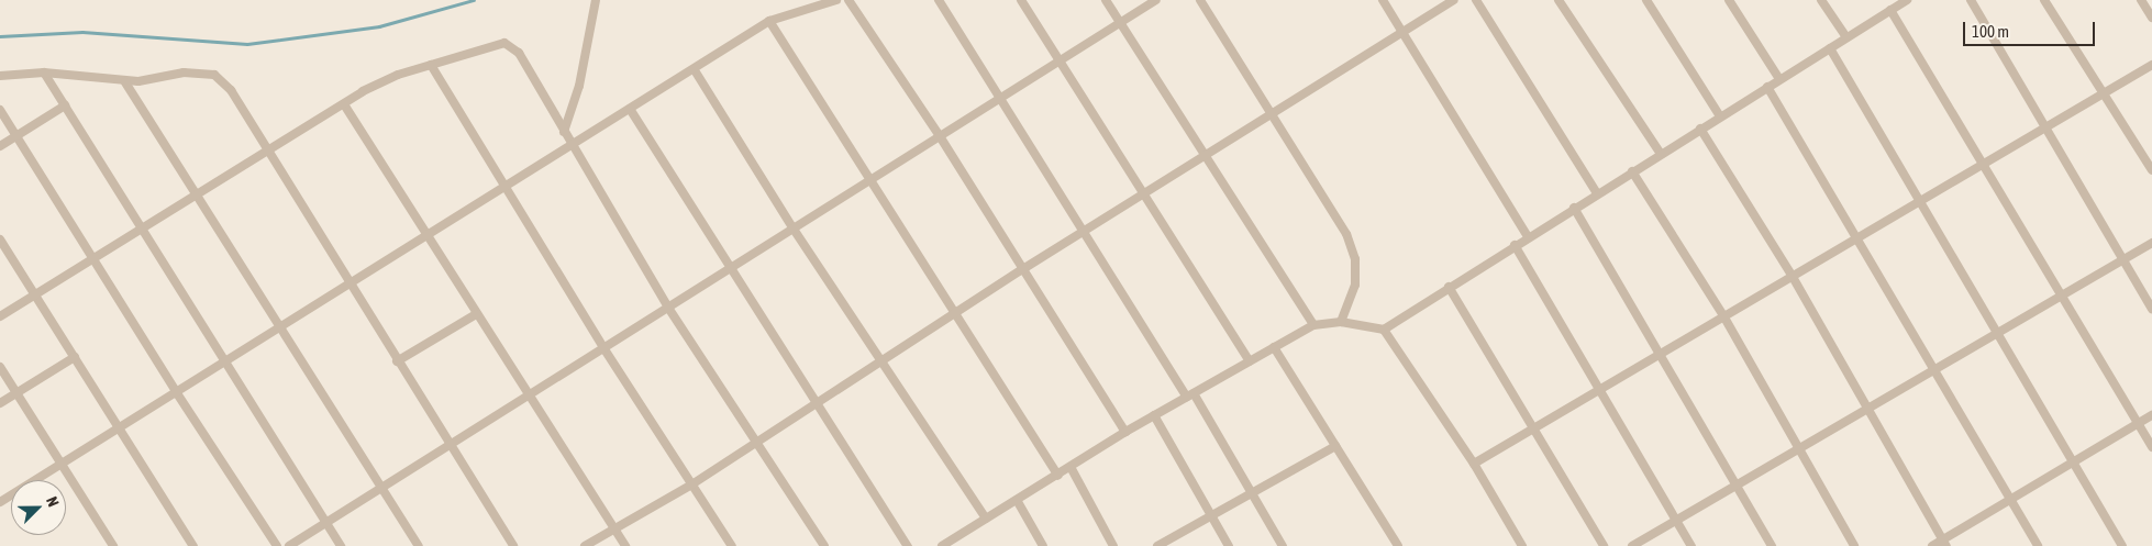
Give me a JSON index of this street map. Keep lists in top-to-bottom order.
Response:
{
  "scale_bar": "100 m",
  "north": "top right"
}
